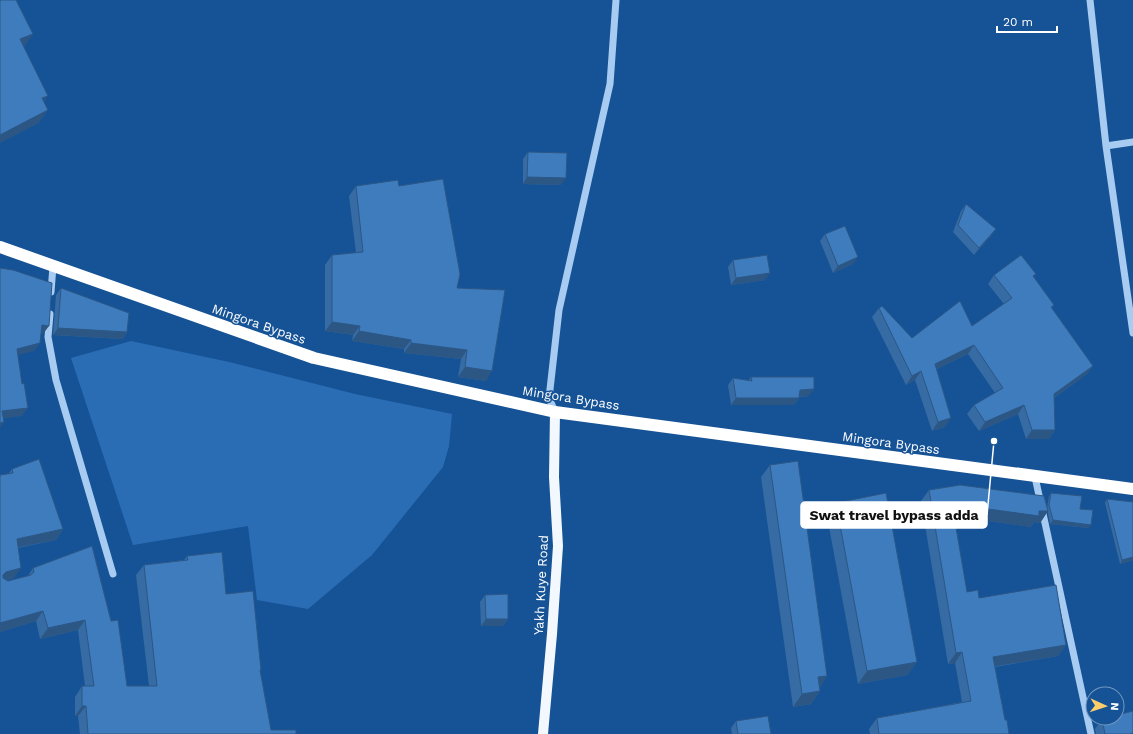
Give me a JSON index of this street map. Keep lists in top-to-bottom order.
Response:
{
  "streets": {
    "highway": ["Mingora Bypass"],
    "main road": ["Yakh Kuye Road"]
  },
  "crossings": [
    ["Mingora Bypass", "Yakh Kuye Road"]
  ],
  "places": ["Swat travel bypass adda"],
  "scale_bar": "20 m",
  "north": "right"
}
